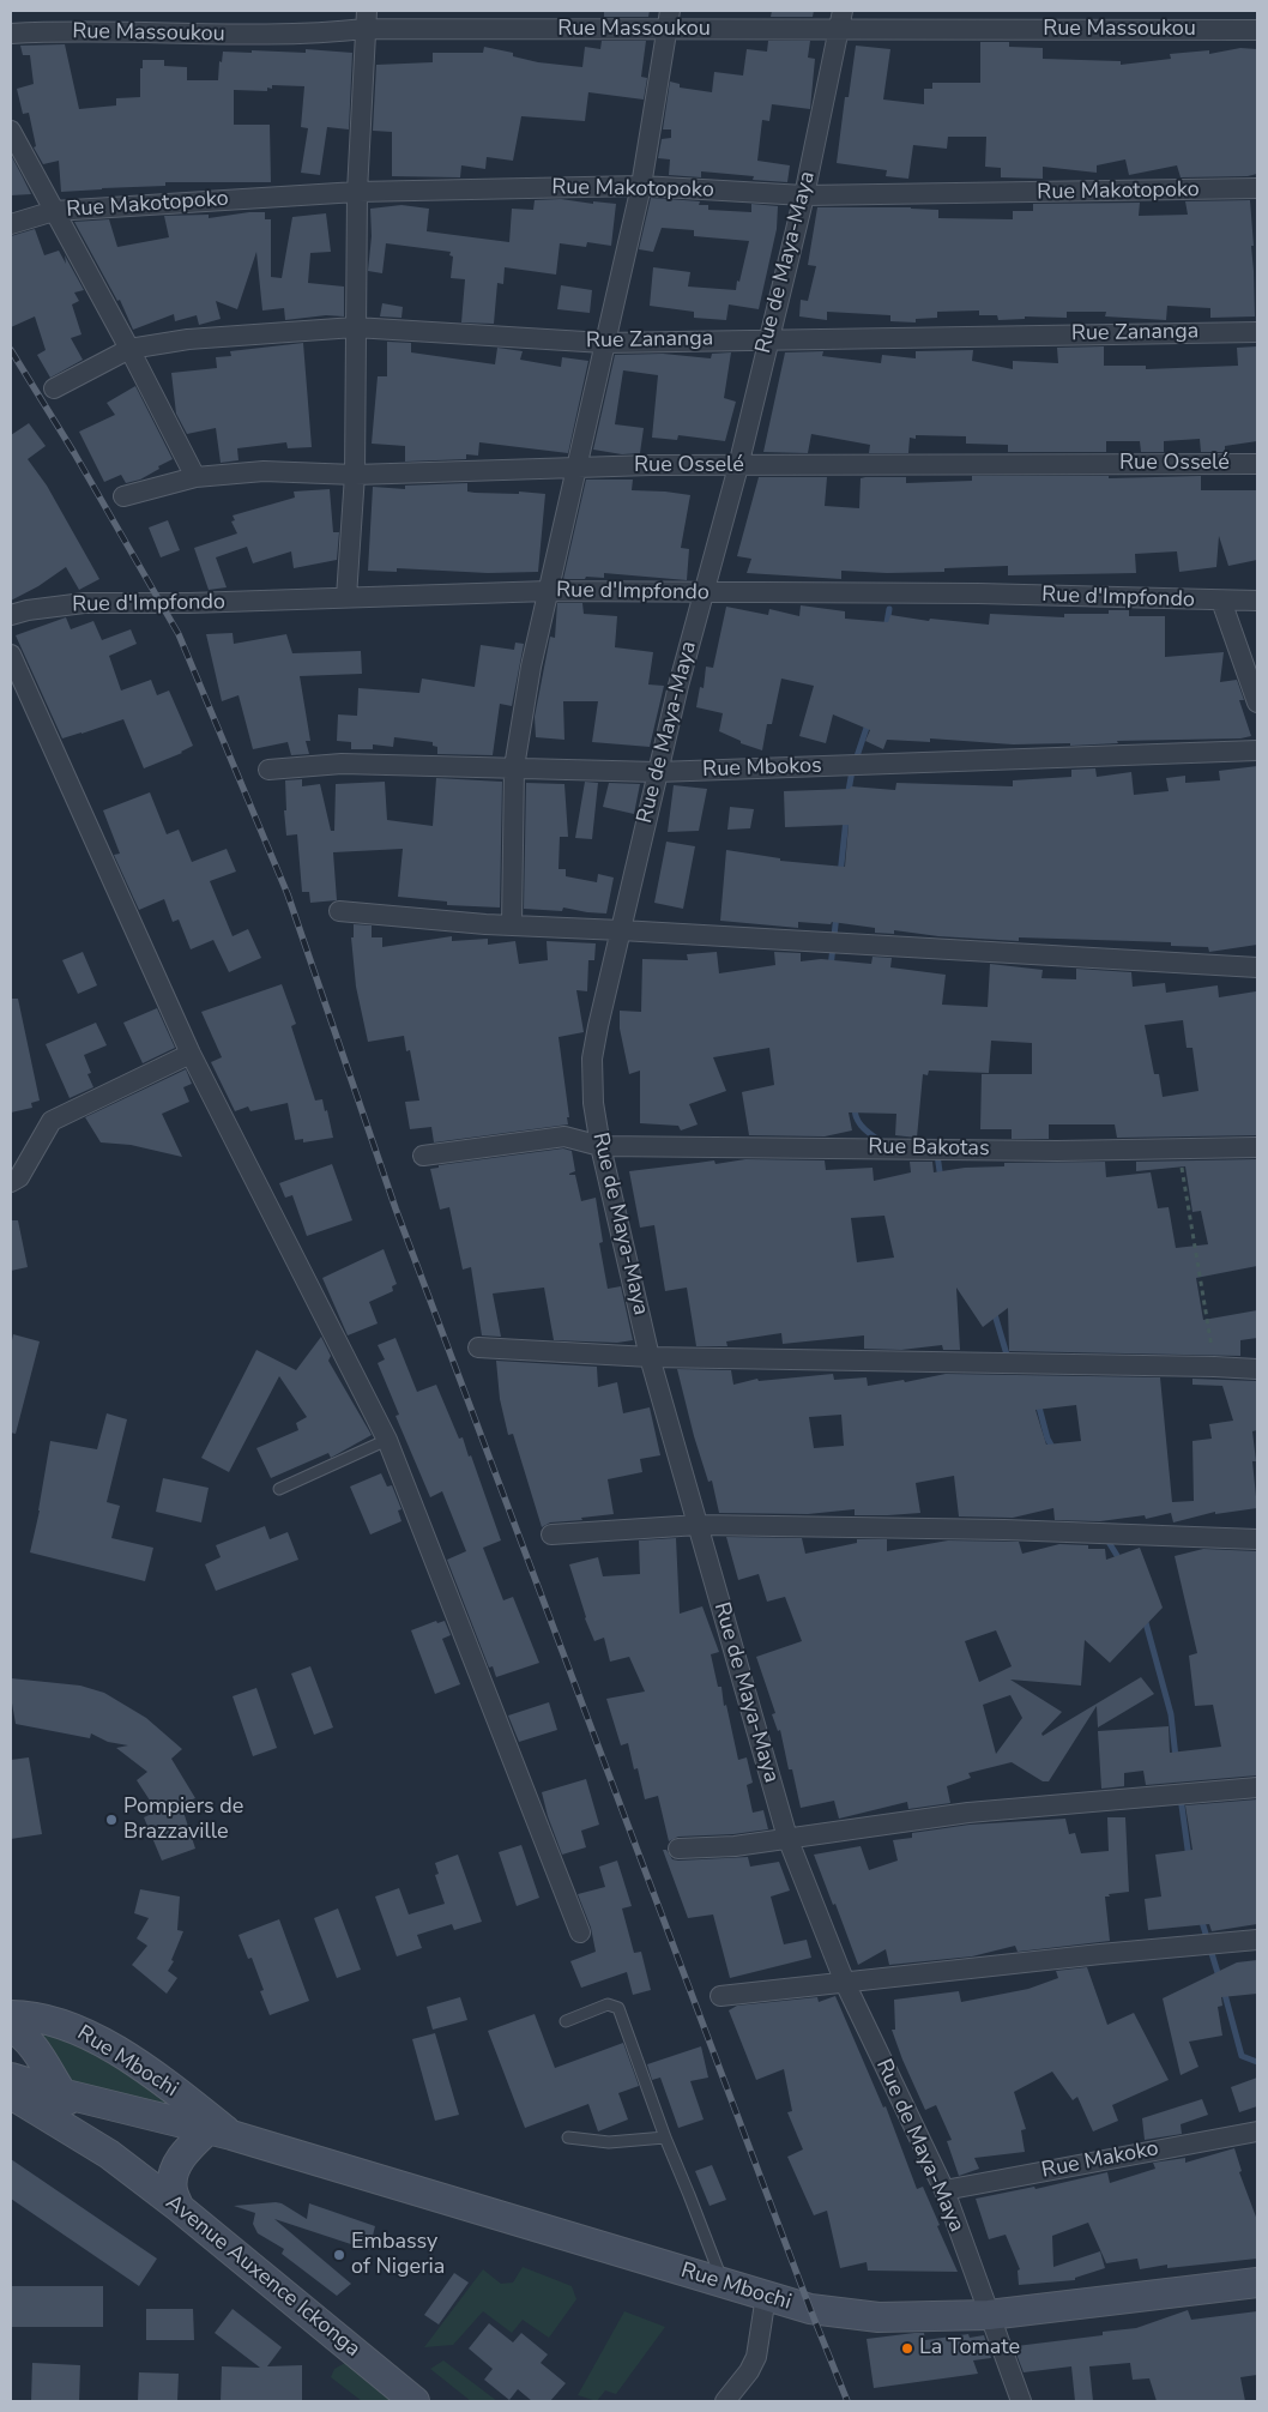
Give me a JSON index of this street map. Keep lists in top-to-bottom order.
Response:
{
  "streets": {
    "main road": ["Rue Mbochi", "Avenue Auxence Ickonga"],
    "street": [
      "Rue Massoukou",
      "Rue Makotopoko",
      "Rue de Maya-Maya",
      "Rue Zananga",
      "Rue Osselé",
      "Rue d'Impfondo",
      "Rue Mbokos",
      "Rue Bakotas",
      "Rue Makoko"
    ]
  },
  "crossings": [
    ["Rue Massoukou", "Rue de Maya-Maya"],
    ["Rue Makotopoko", "Rue de Maya-Maya"],
    ["Rue de Maya-Maya", "Rue Zananga"],
    ["Rue de Maya-Maya", "Rue Osselé"],
    ["Rue de Maya-Maya", "Rue d'Impfondo"],
    ["Rue de Maya-Maya", "Rue Mbokos"],
    ["Rue de Maya-Maya", "Rue Bakotas"],
    ["Rue de Maya-Maya", "Rue Mbochi"],
    ["Rue de Maya-Maya", "Rue Makoko"],
    ["Rue Mbochi", "Avenue Auxence Ickonga"]
  ],
  "places": ["Pompiers de Brazzaville", "Embassy of Nigeria", "La Tomate"]
}
